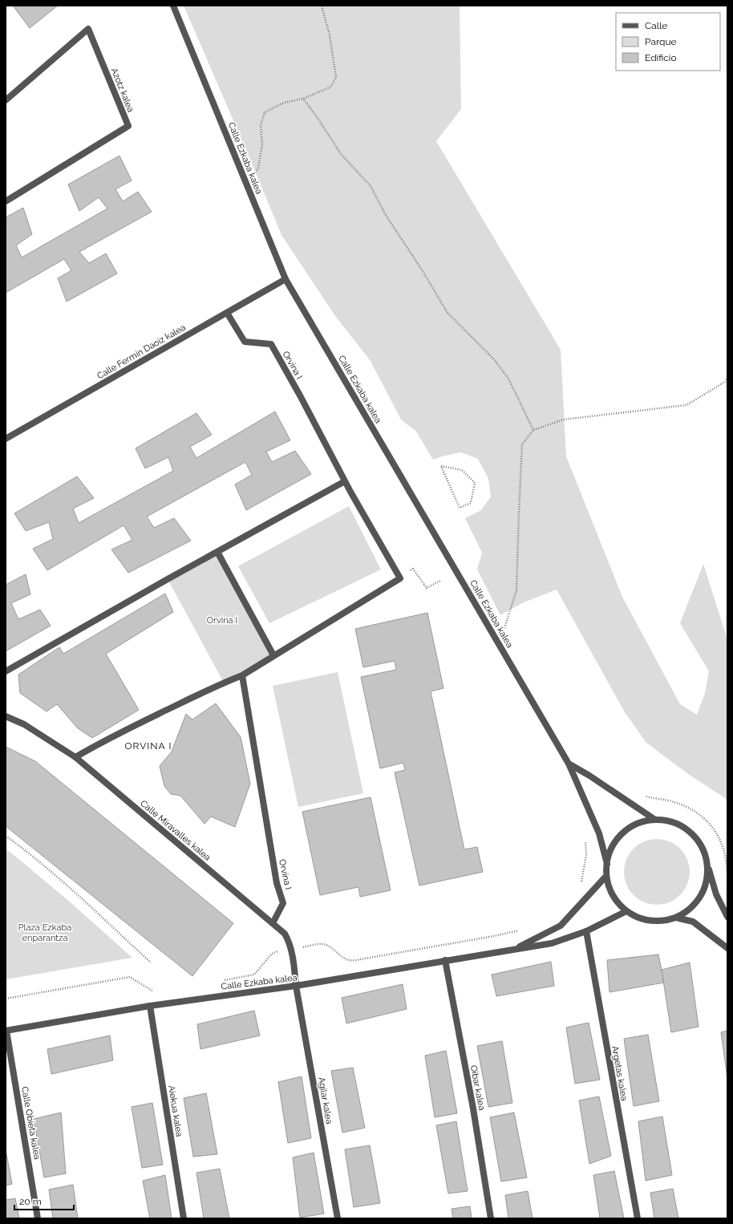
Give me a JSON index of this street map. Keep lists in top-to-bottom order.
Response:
{
  "streets": {
    "street": [
      "Azotz kalea",
      "Calle Ezkaba kalea",
      "Calle Fermín Daoiz kalea",
      "Orvina I",
      "Calle Miravalles kalea",
      "Argetas kalea",
      "Oibar kalea",
      "Agilar kalea",
      "Aiekua kalea",
      "Calle Obieta kalea"
    ]
  },
  "crossings": [
    ["Calle Ezkaba kalea", "Calle Fermín Daoiz kalea"],
    ["Calle Ezkaba kalea", "Calle Miravalles kalea"],
    ["Calle Ezkaba kalea", "Argetas kalea"],
    ["Calle Ezkaba kalea", "Oibar kalea"],
    ["Calle Ezkaba kalea", "Agilar kalea"],
    ["Calle Ezkaba kalea", "Aiekua kalea"],
    ["Calle Ezkaba kalea", "Calle Obieta kalea"],
    ["Calle Fermín Daoiz kalea", "Orvina I"],
    ["Orvina I", "Calle Miravalles kalea"],
    ["Calle Miravalles kalea", "Agilar kalea"]
  ],
  "districts": ["ORVINA I"],
  "parks": ["Orvina I", "Plaza Ezkaba enparantza"],
  "legend": ["Calle", "Parque", "Edificio"],
  "scale_bar": "20 m"
}
